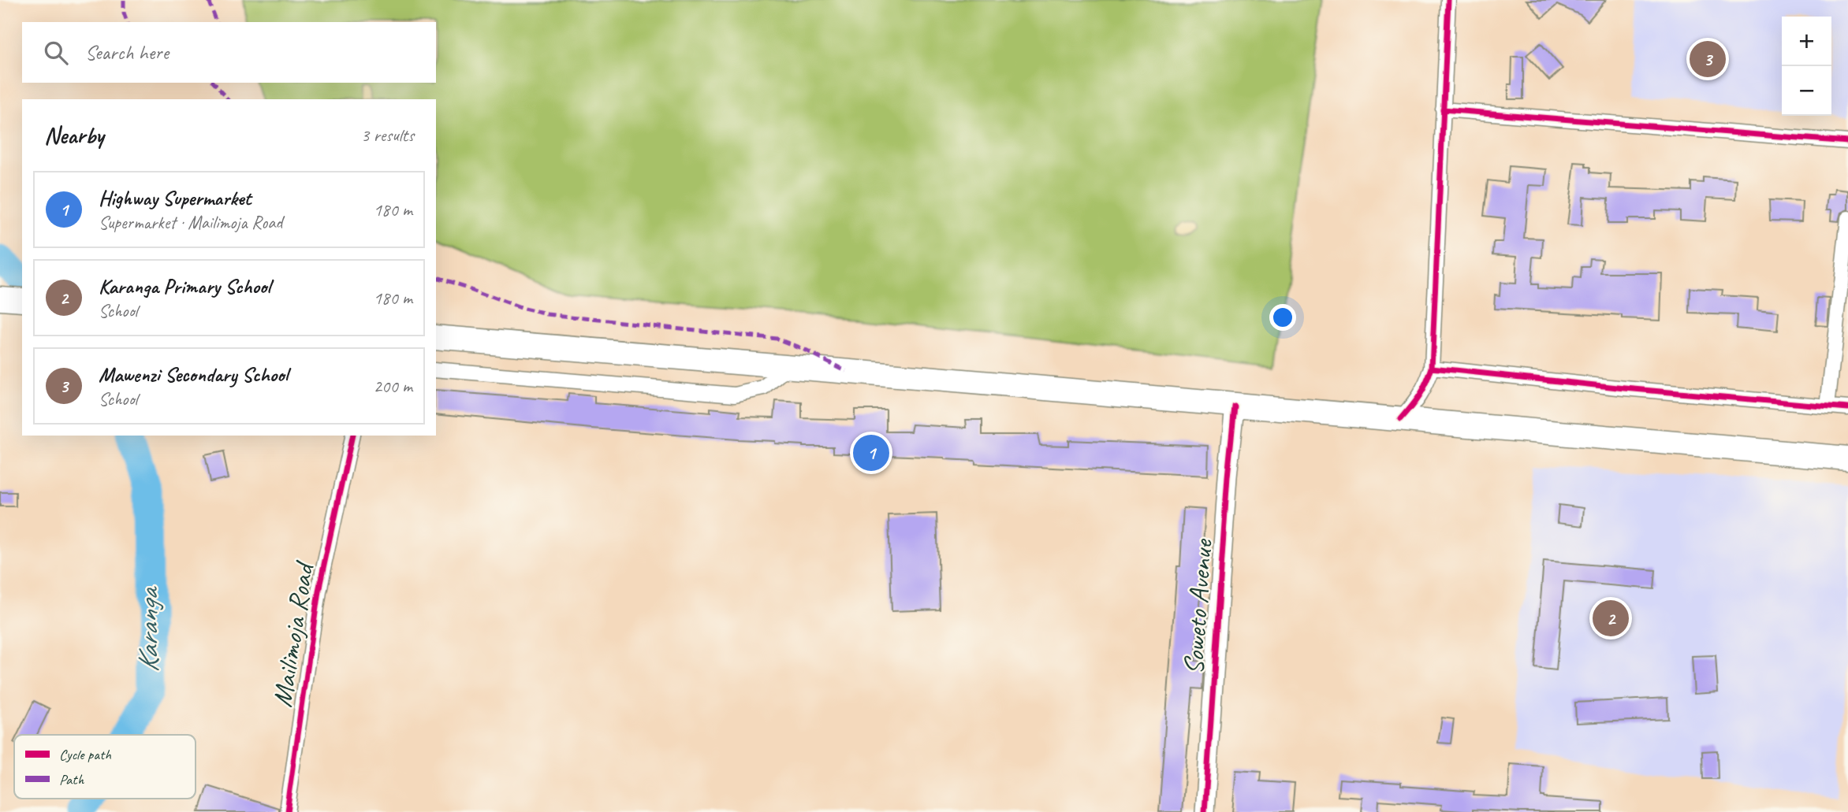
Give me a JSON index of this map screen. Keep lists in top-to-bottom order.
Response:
{
  "streets": {
    "street": ["Soweto Avenue", "Mailimoja Road"]
  },
  "water": ["Karanga"],
  "legend": ["Cycle path", "Path"],
  "page": {
    "map_buttons": ["+", "−"],
    "search": "Search here",
    "pins": ["3", "1", "2"],
    "heading": ["Nearby", "3 results"],
    "list": [
      {
        "mark": "1",
        "name": "Highway Supermarket",
        "note": "Supermarket · Mailimoja Road",
        "value": "180 m"
      },
      {
        "mark": "2",
        "name": "Karanga Primary School",
        "note": "School",
        "value": "180 m"
      },
      {
        "mark": "3",
        "name": "Mawenzi Secondary School",
        "note": "School",
        "value": "200 m"
      }
    ]
  }
}
